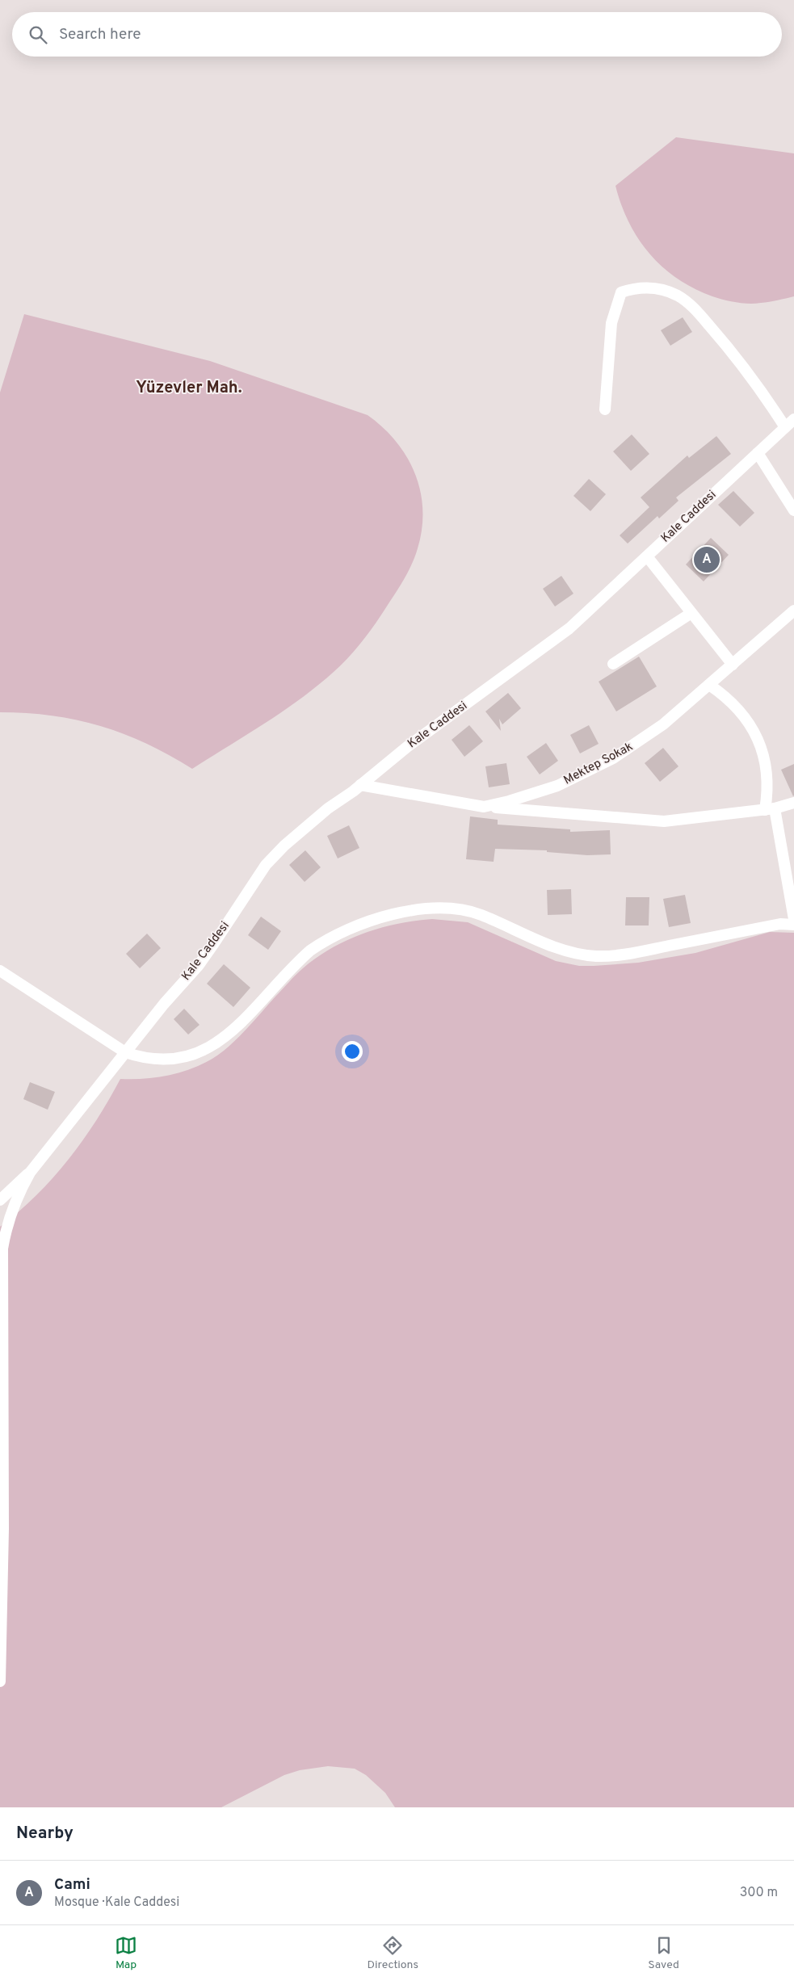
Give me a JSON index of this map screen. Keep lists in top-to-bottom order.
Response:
{
  "streets": {
    "street": ["Kale Caddesi", "Mektep Sokak"]
  },
  "crossings": [
    ["Kale Caddesi", "Mektep Sokak"]
  ],
  "districts": ["Yüzevler Mah."],
  "page": {
    "search": "Search here",
    "pins": "A",
    "heading": "Nearby",
    "list": [
      {
        "mark": "A",
        "name": "Cami",
        "note": "Mosque · Kale Caddesi",
        "value": "300 m"
      }
    ],
    "nav": ["Map", "Directions", "Saved"]
  }
}
